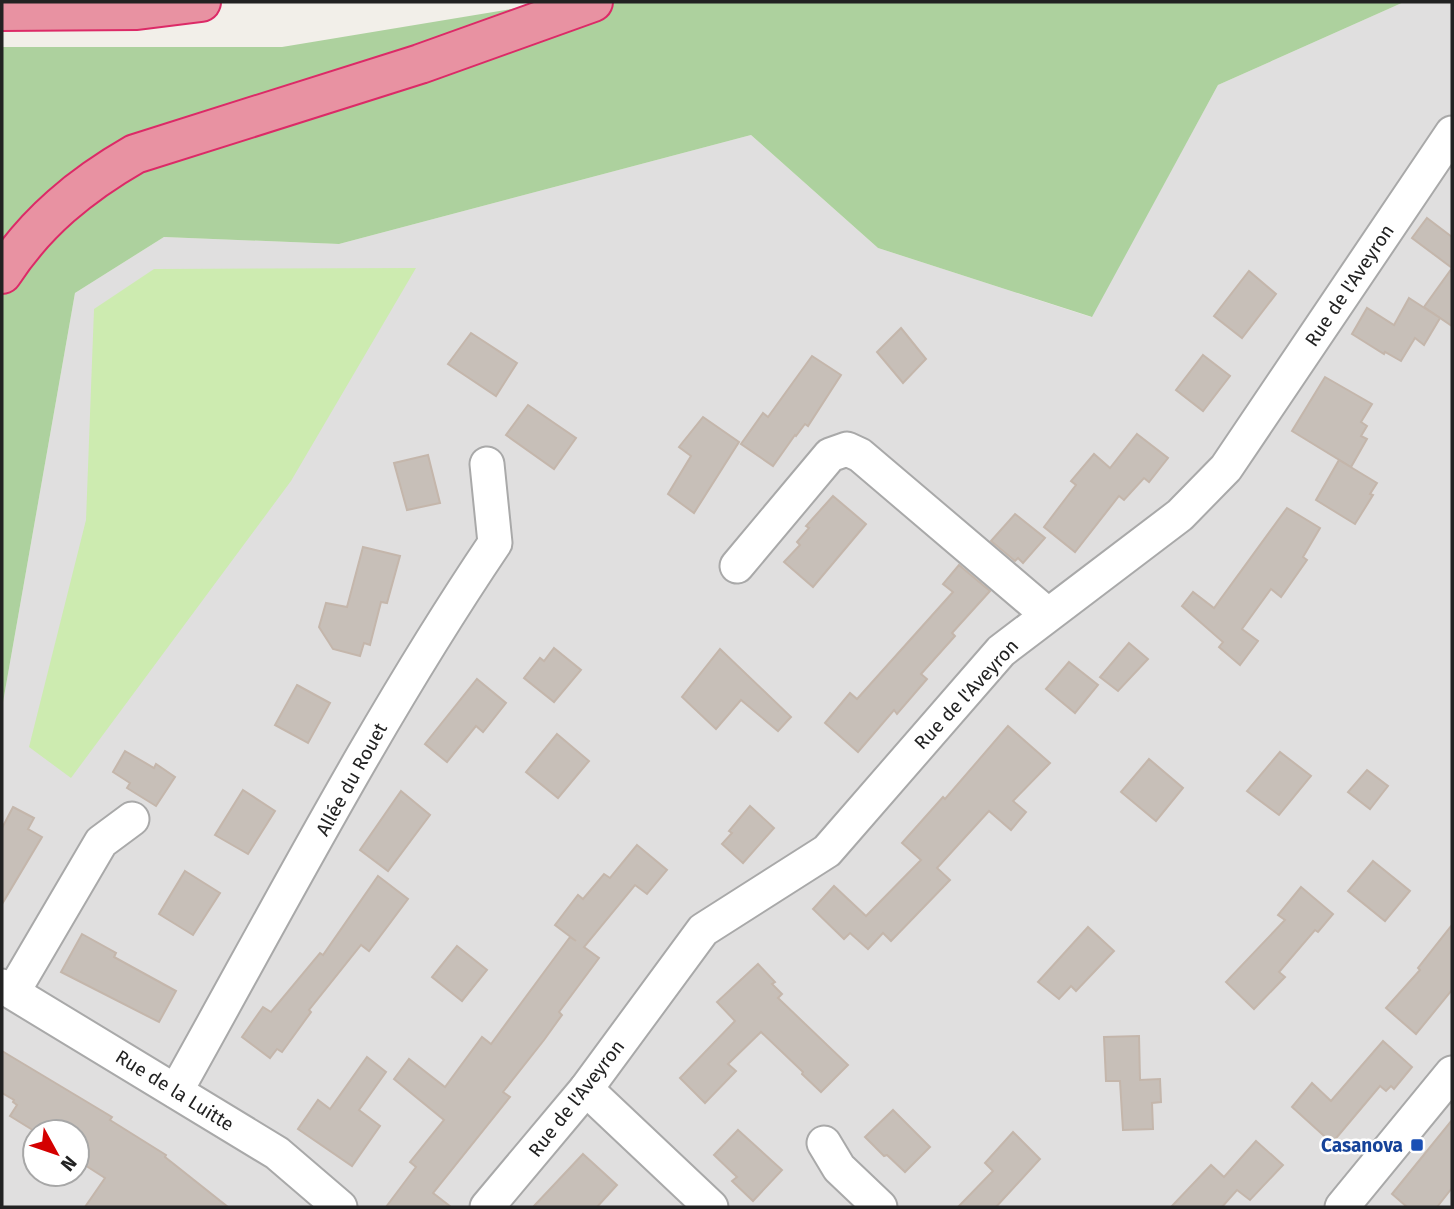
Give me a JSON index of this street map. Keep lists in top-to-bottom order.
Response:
{
  "streets": {
    "street": ["Rue de l'Aveyron", "Allée du Rouet", "Rue de la Luitte"]
  },
  "crossings": [
    ["Allée du Rouet", "Rue de la Luitte"]
  ],
  "places": {
    "transit": ["Casanova"]
  },
  "north": "bottom right"
}
